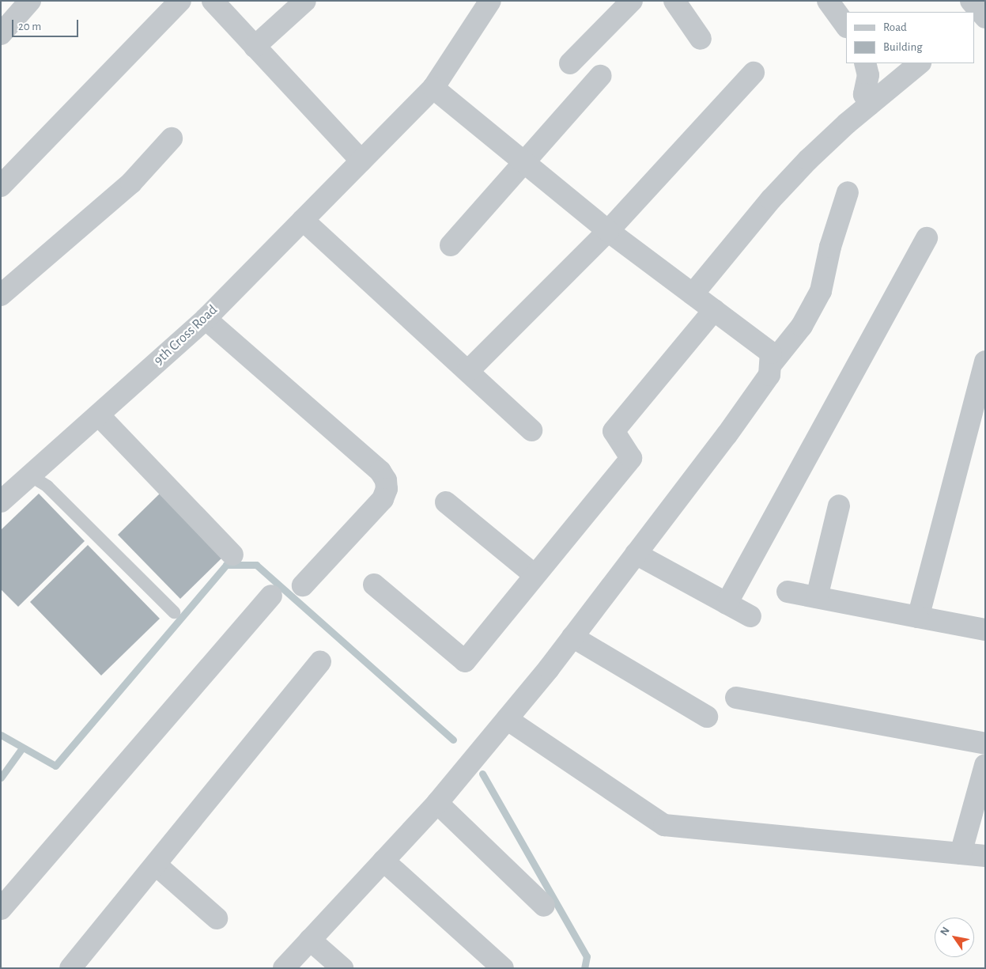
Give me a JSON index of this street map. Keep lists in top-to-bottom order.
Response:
{
  "streets": {
    "street": ["9th Cross Road"]
  },
  "legend": ["Road", "Building"],
  "scale_bar": "20 m",
  "north": "top left"
}
